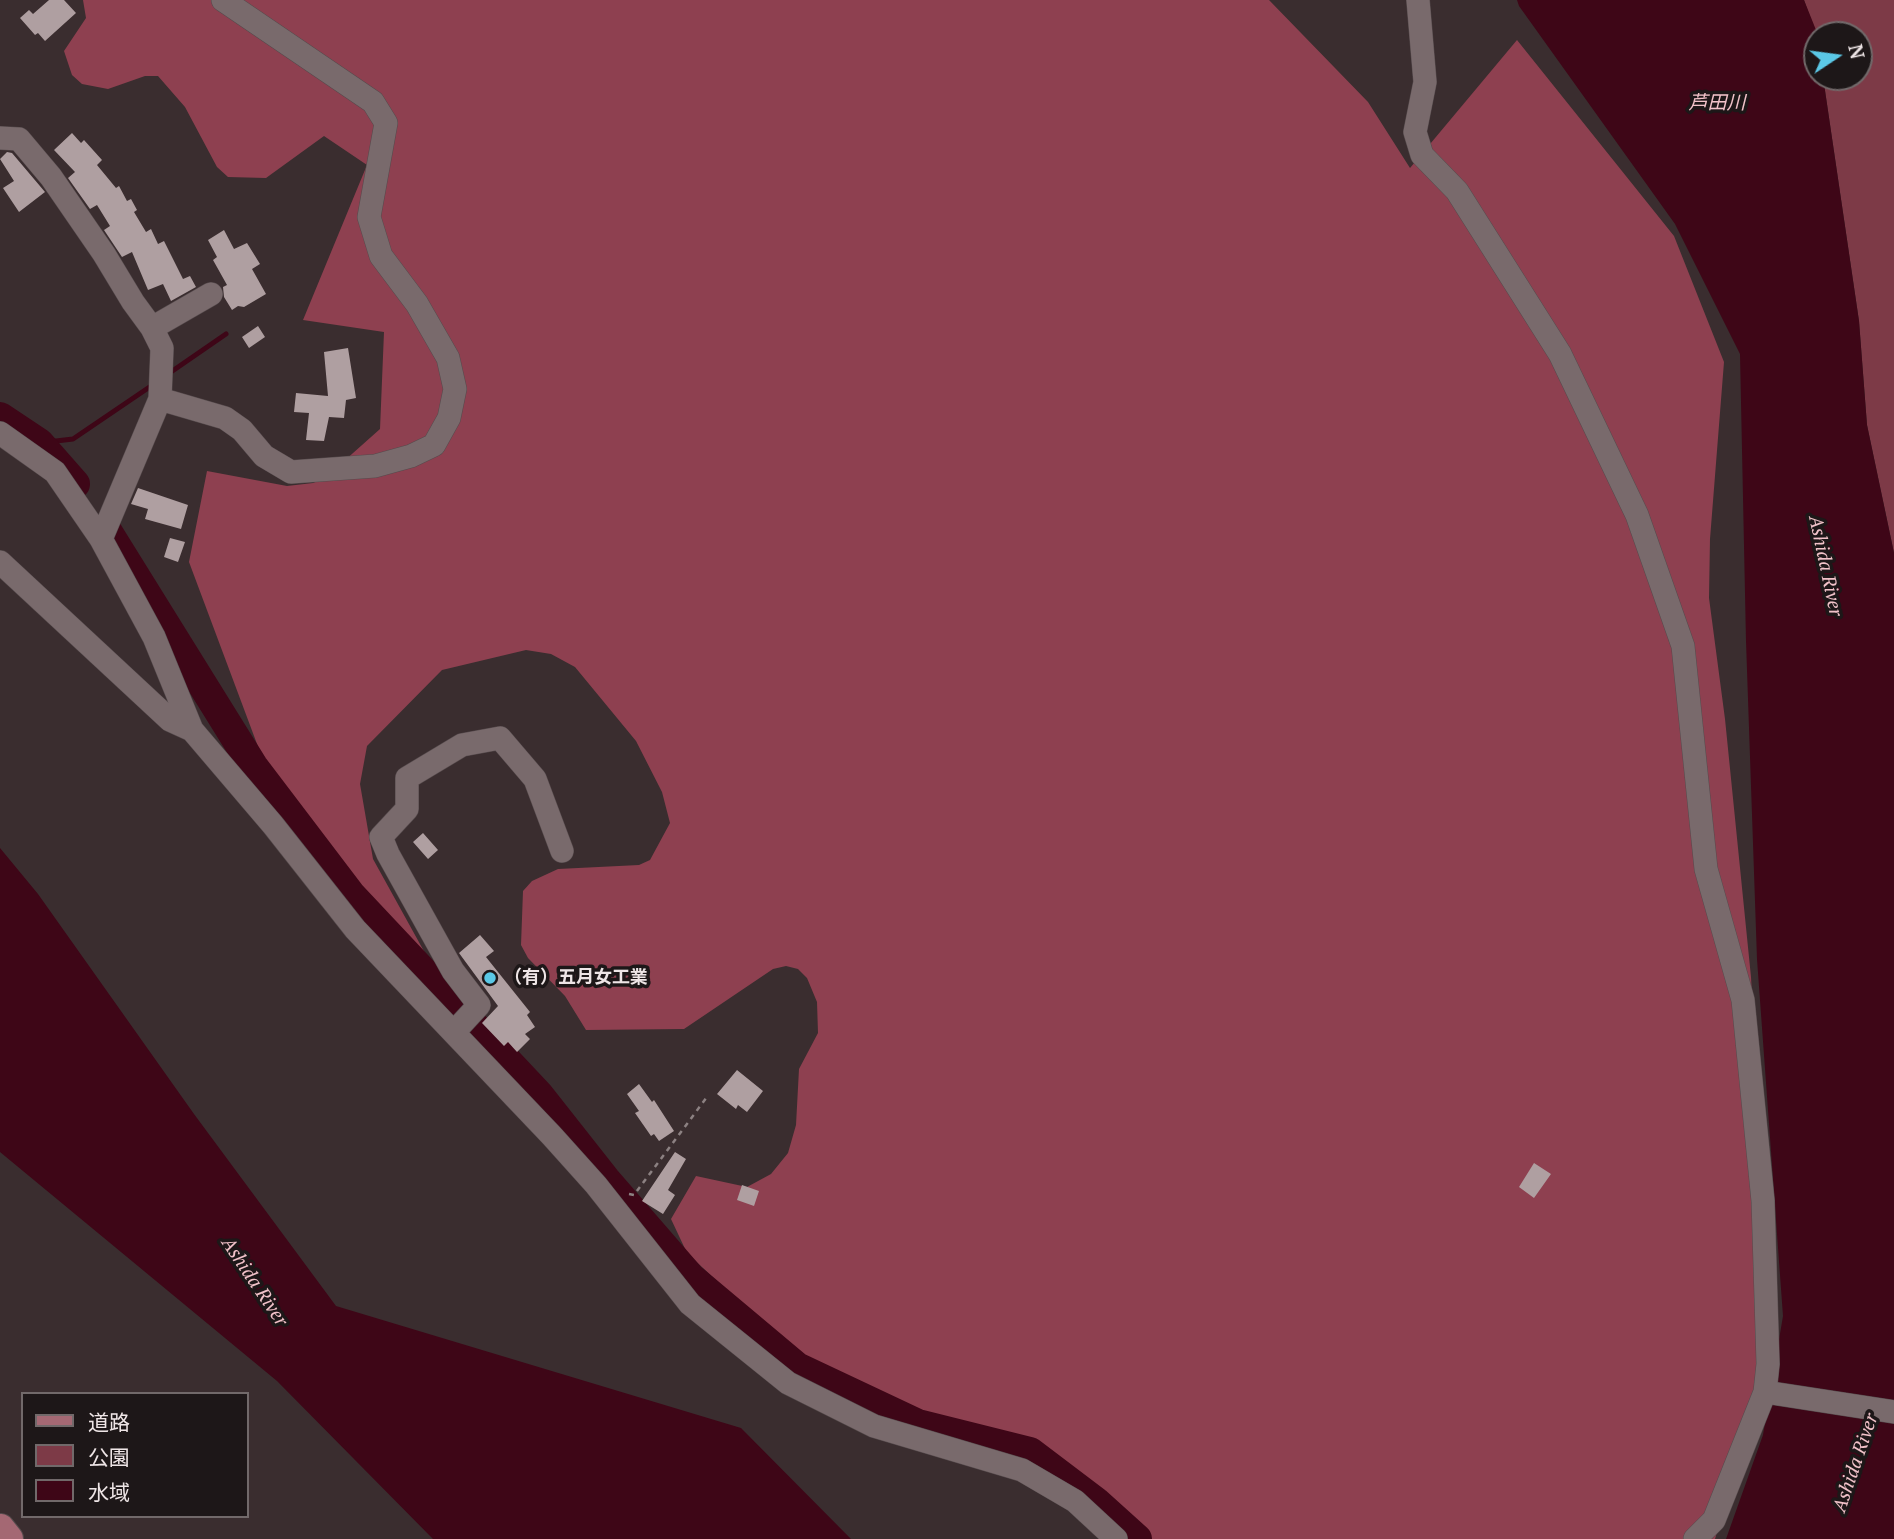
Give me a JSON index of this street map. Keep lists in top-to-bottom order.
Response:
{
  "water": ["芦田川", "Ashida River"],
  "places": ["（有）五月女工業"],
  "legend": ["道路", "公園", "水域"],
  "north": "right"
}
